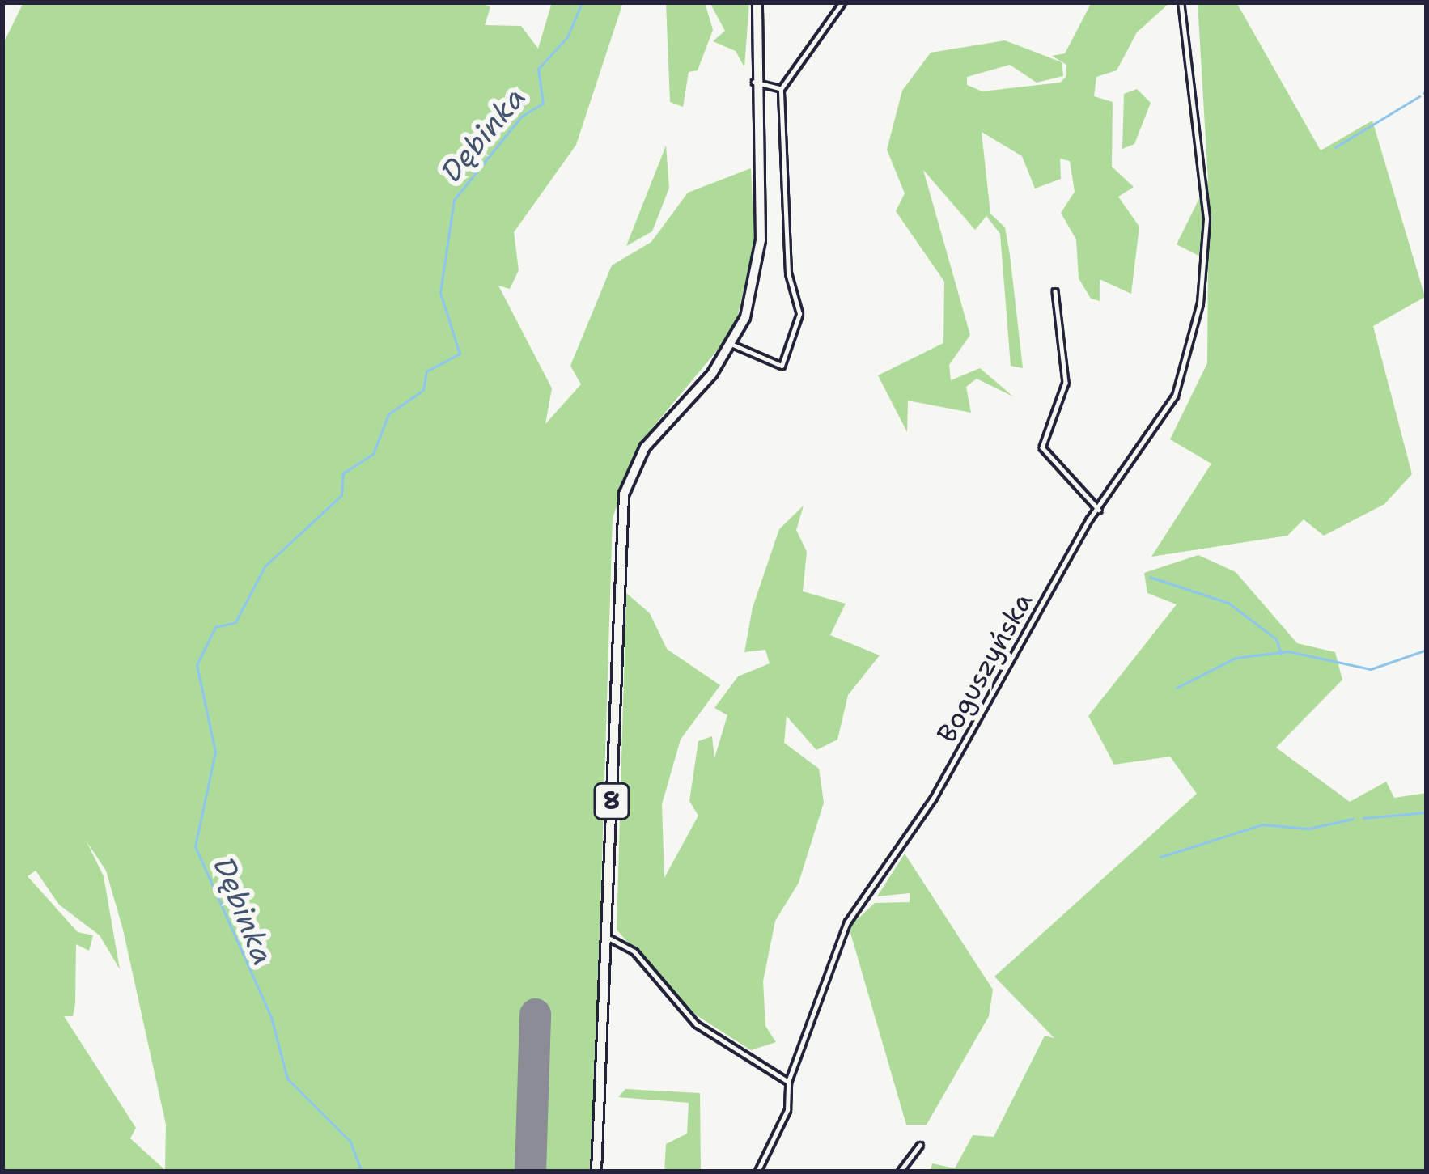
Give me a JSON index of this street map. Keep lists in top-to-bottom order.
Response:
{
  "streets": {
    "highway": ["8"],
    "street": ["Boguszyńska"]
  },
  "water": ["Dębinka"]
}
